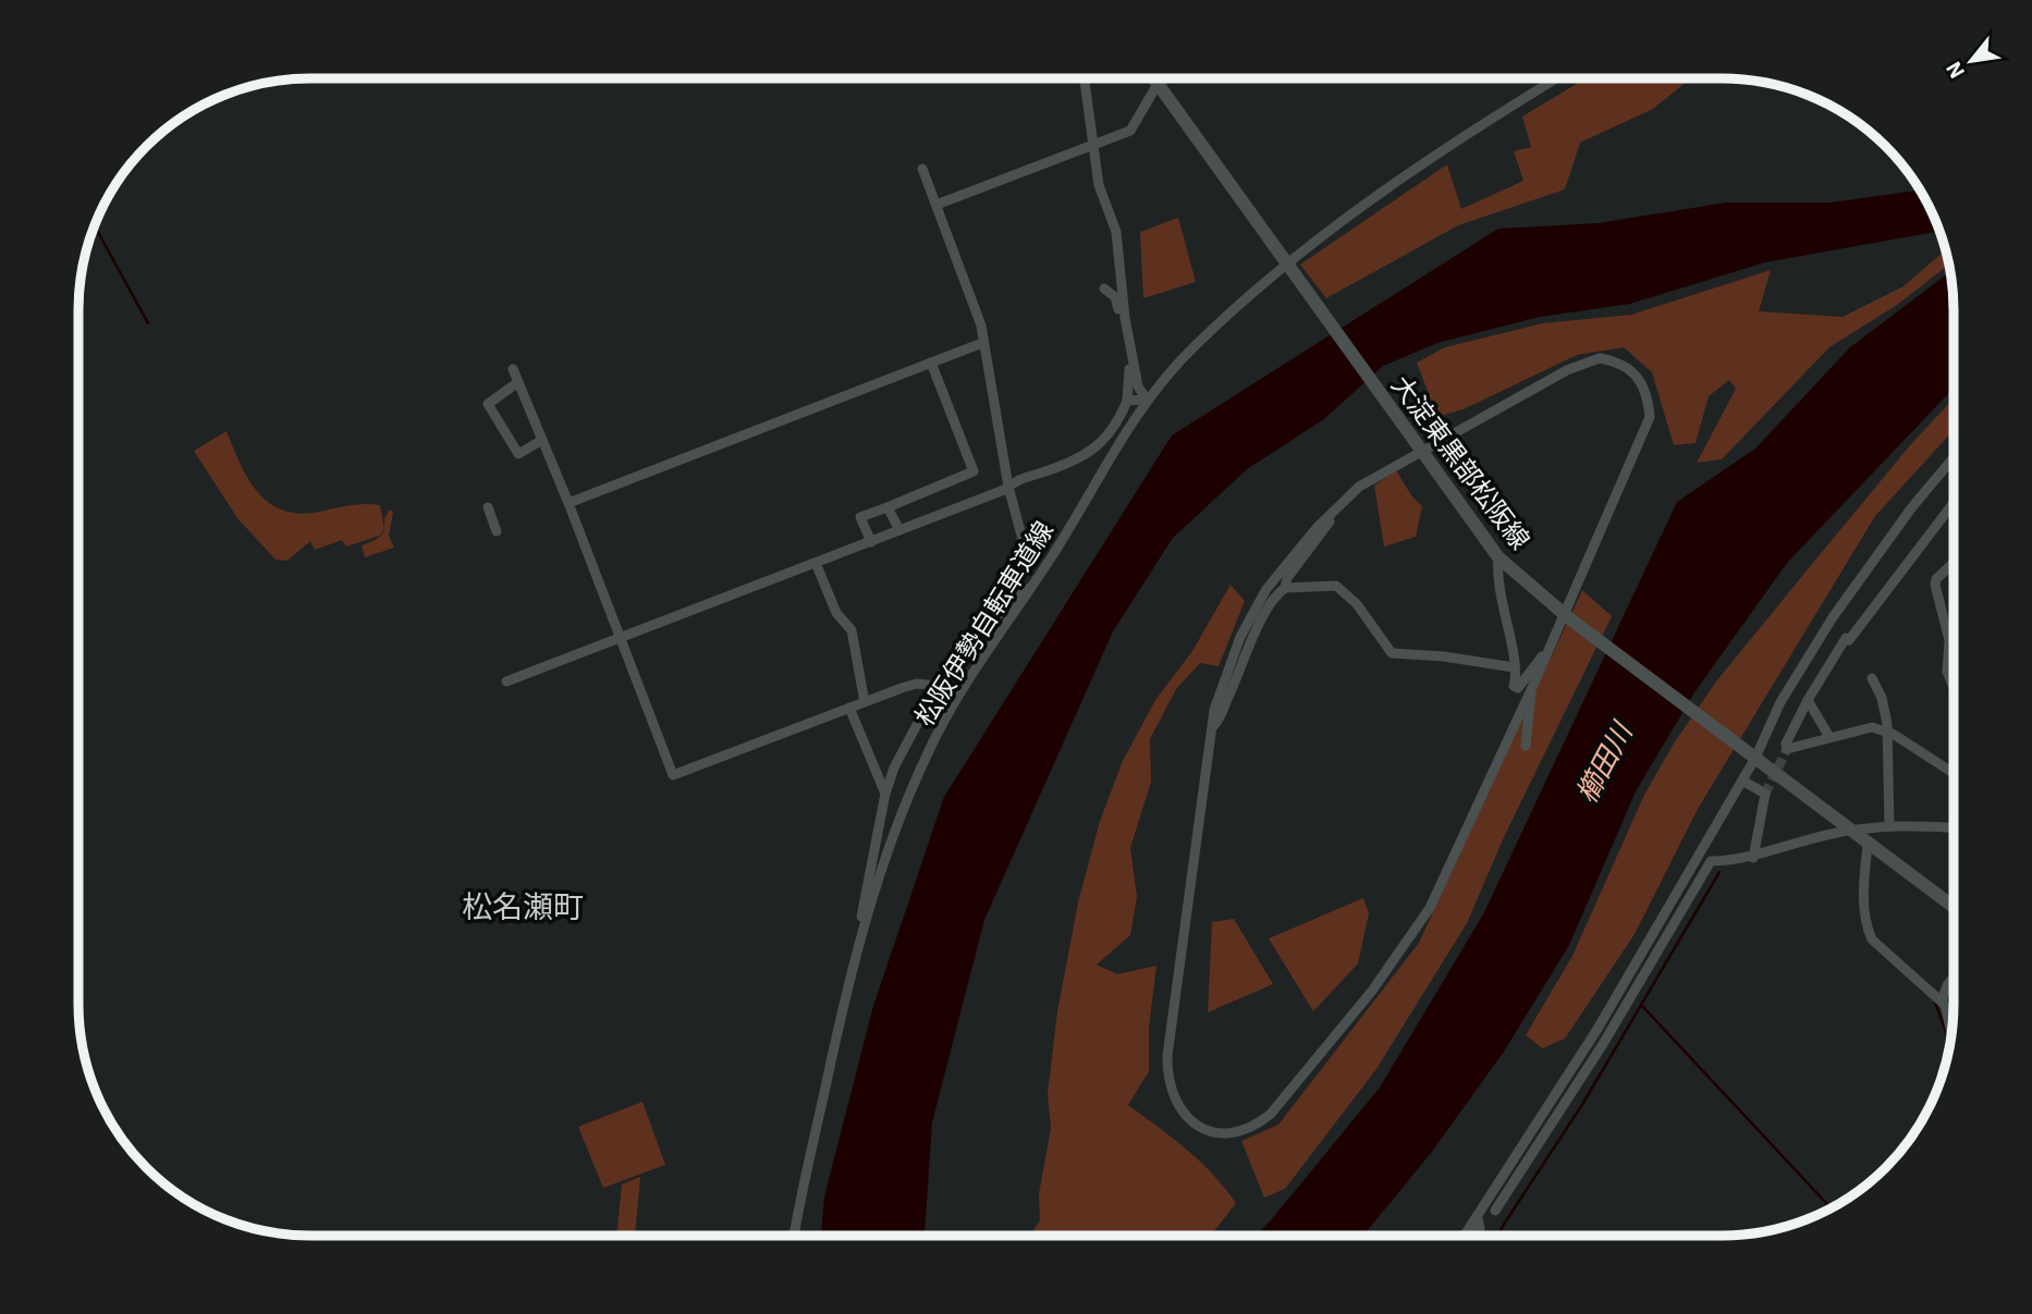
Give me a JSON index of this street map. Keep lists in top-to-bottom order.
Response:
{
  "streets": {
    "main road": ["大淀東黒部松阪線"],
    "street": ["松阪伊勢自転車道線"]
  },
  "crossings": [
    ["大淀東黒部松阪線", "松阪伊勢自転車道線"]
  ],
  "districts": ["松名瀬町"],
  "water": ["櫛田川"],
  "north": "bottom left"
}
